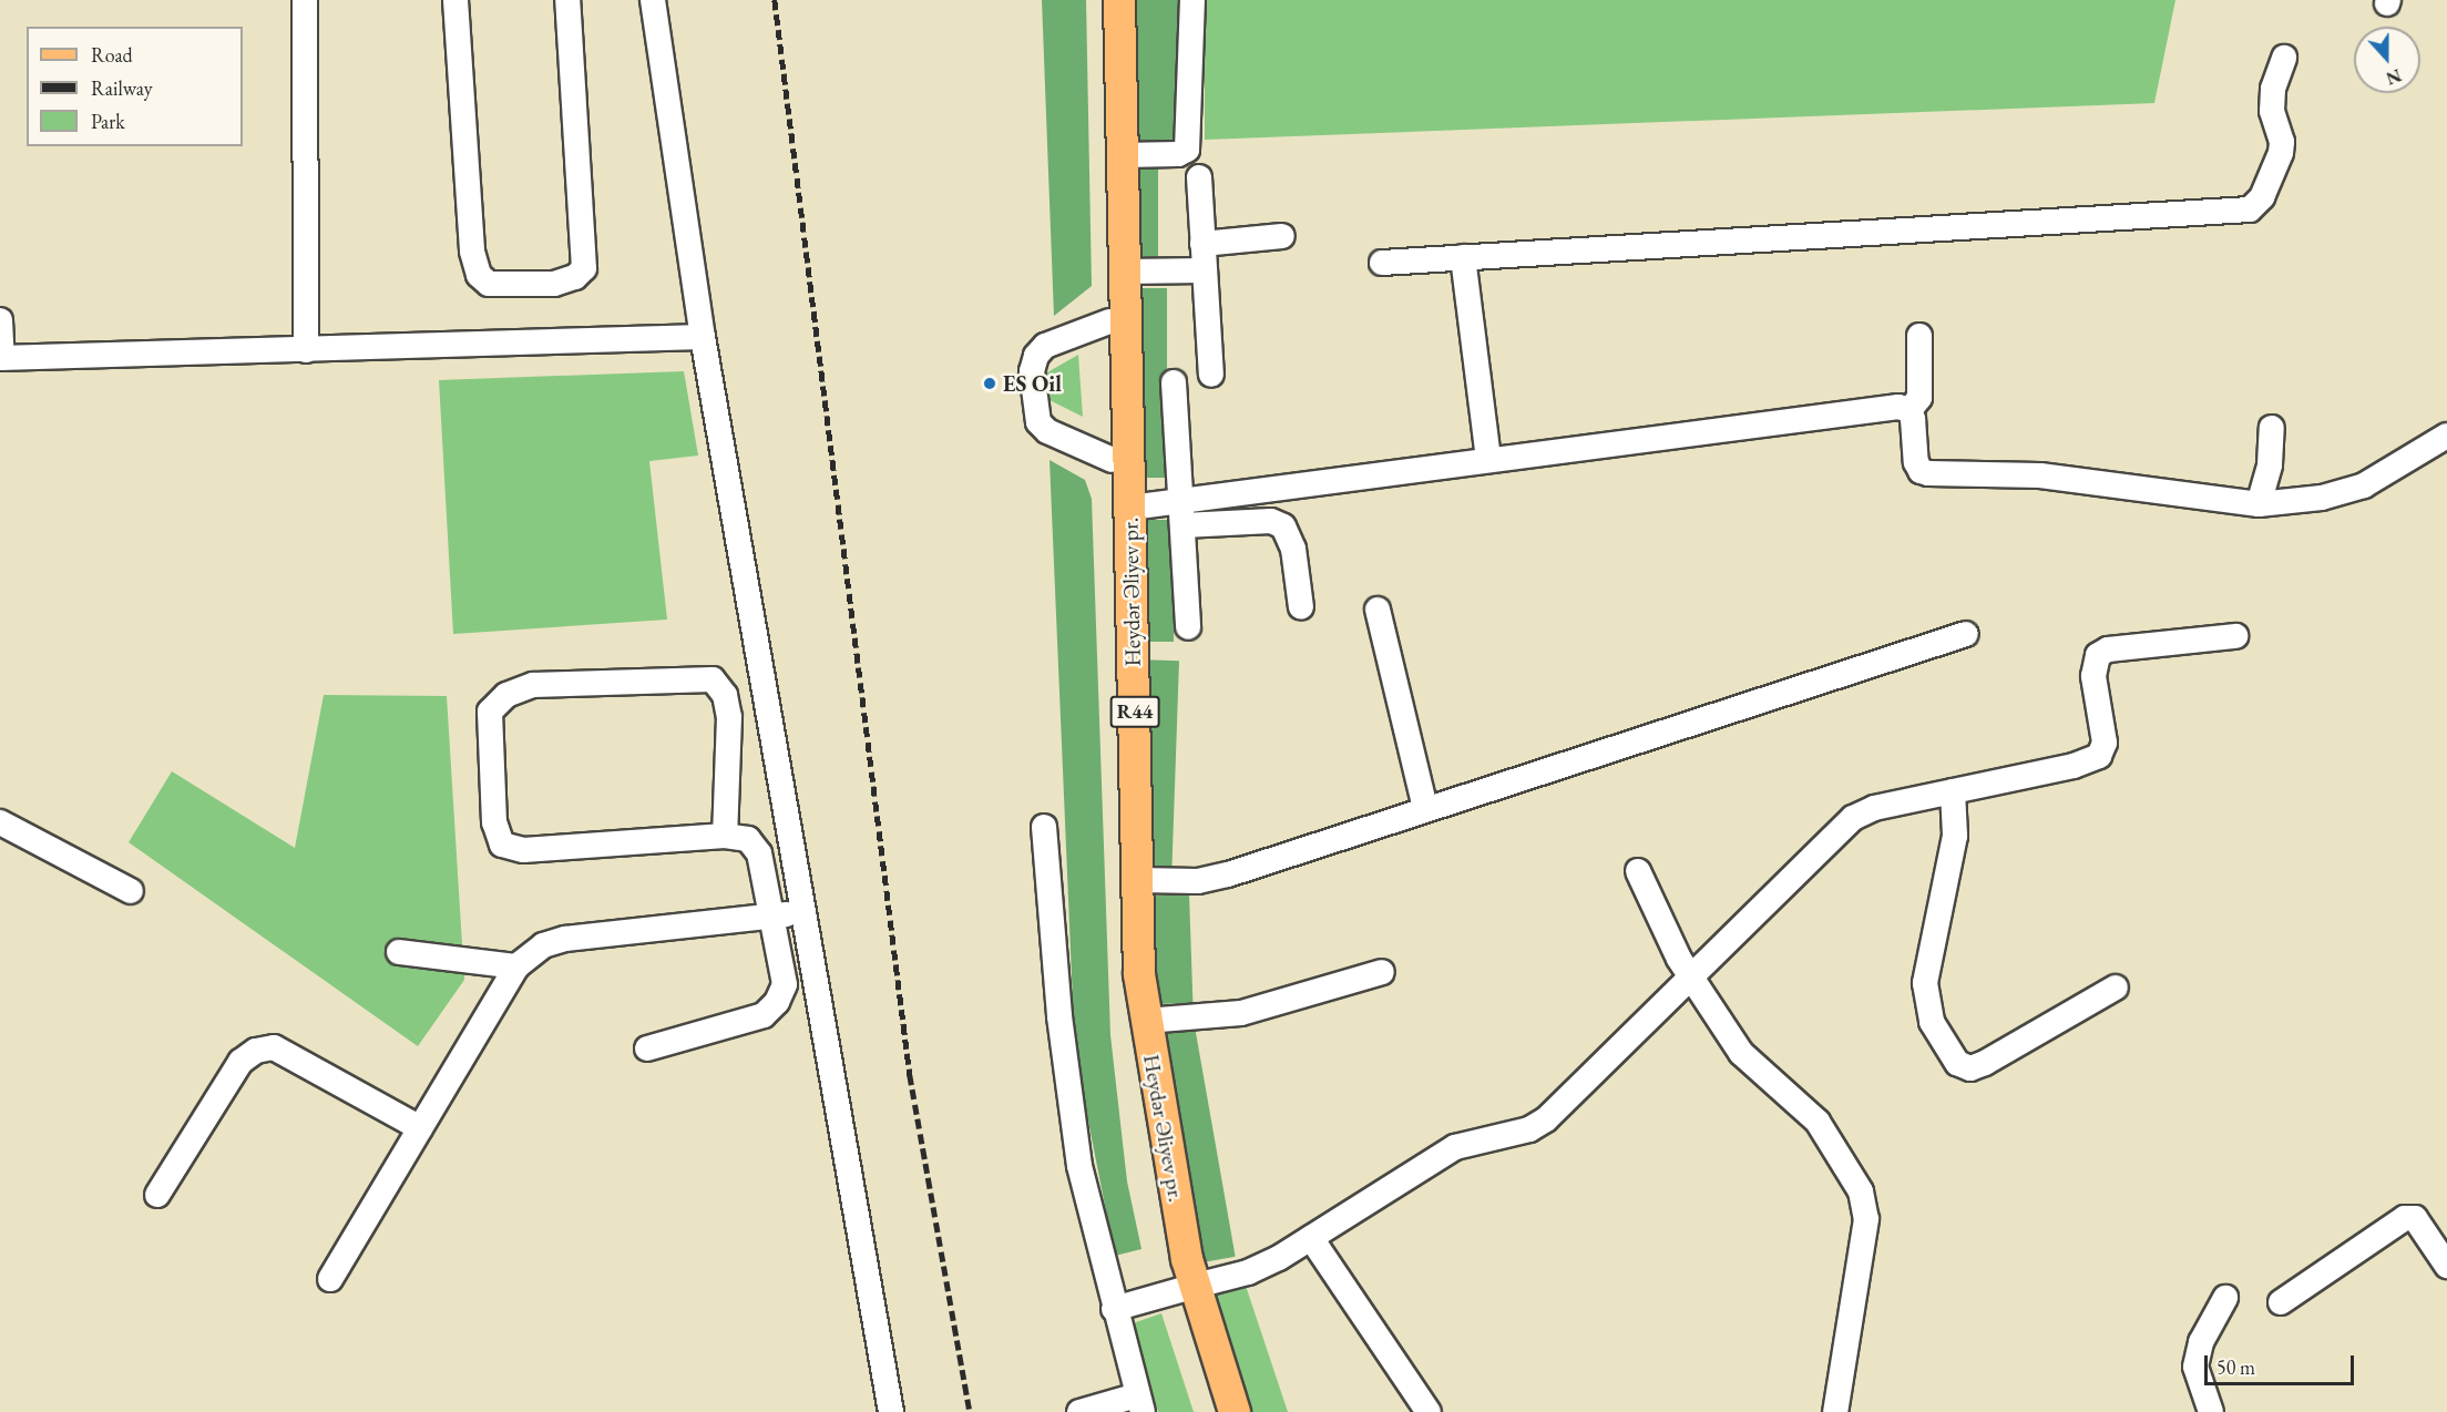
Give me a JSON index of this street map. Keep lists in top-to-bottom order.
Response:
{
  "streets": {
    "main road": ["Heydər Əliyev pr.", "R44"]
  },
  "places": ["ES Oil"],
  "legend": ["Road", "Railway", "Park"],
  "scale_bar": "50 m",
  "north": "bottom"
}
